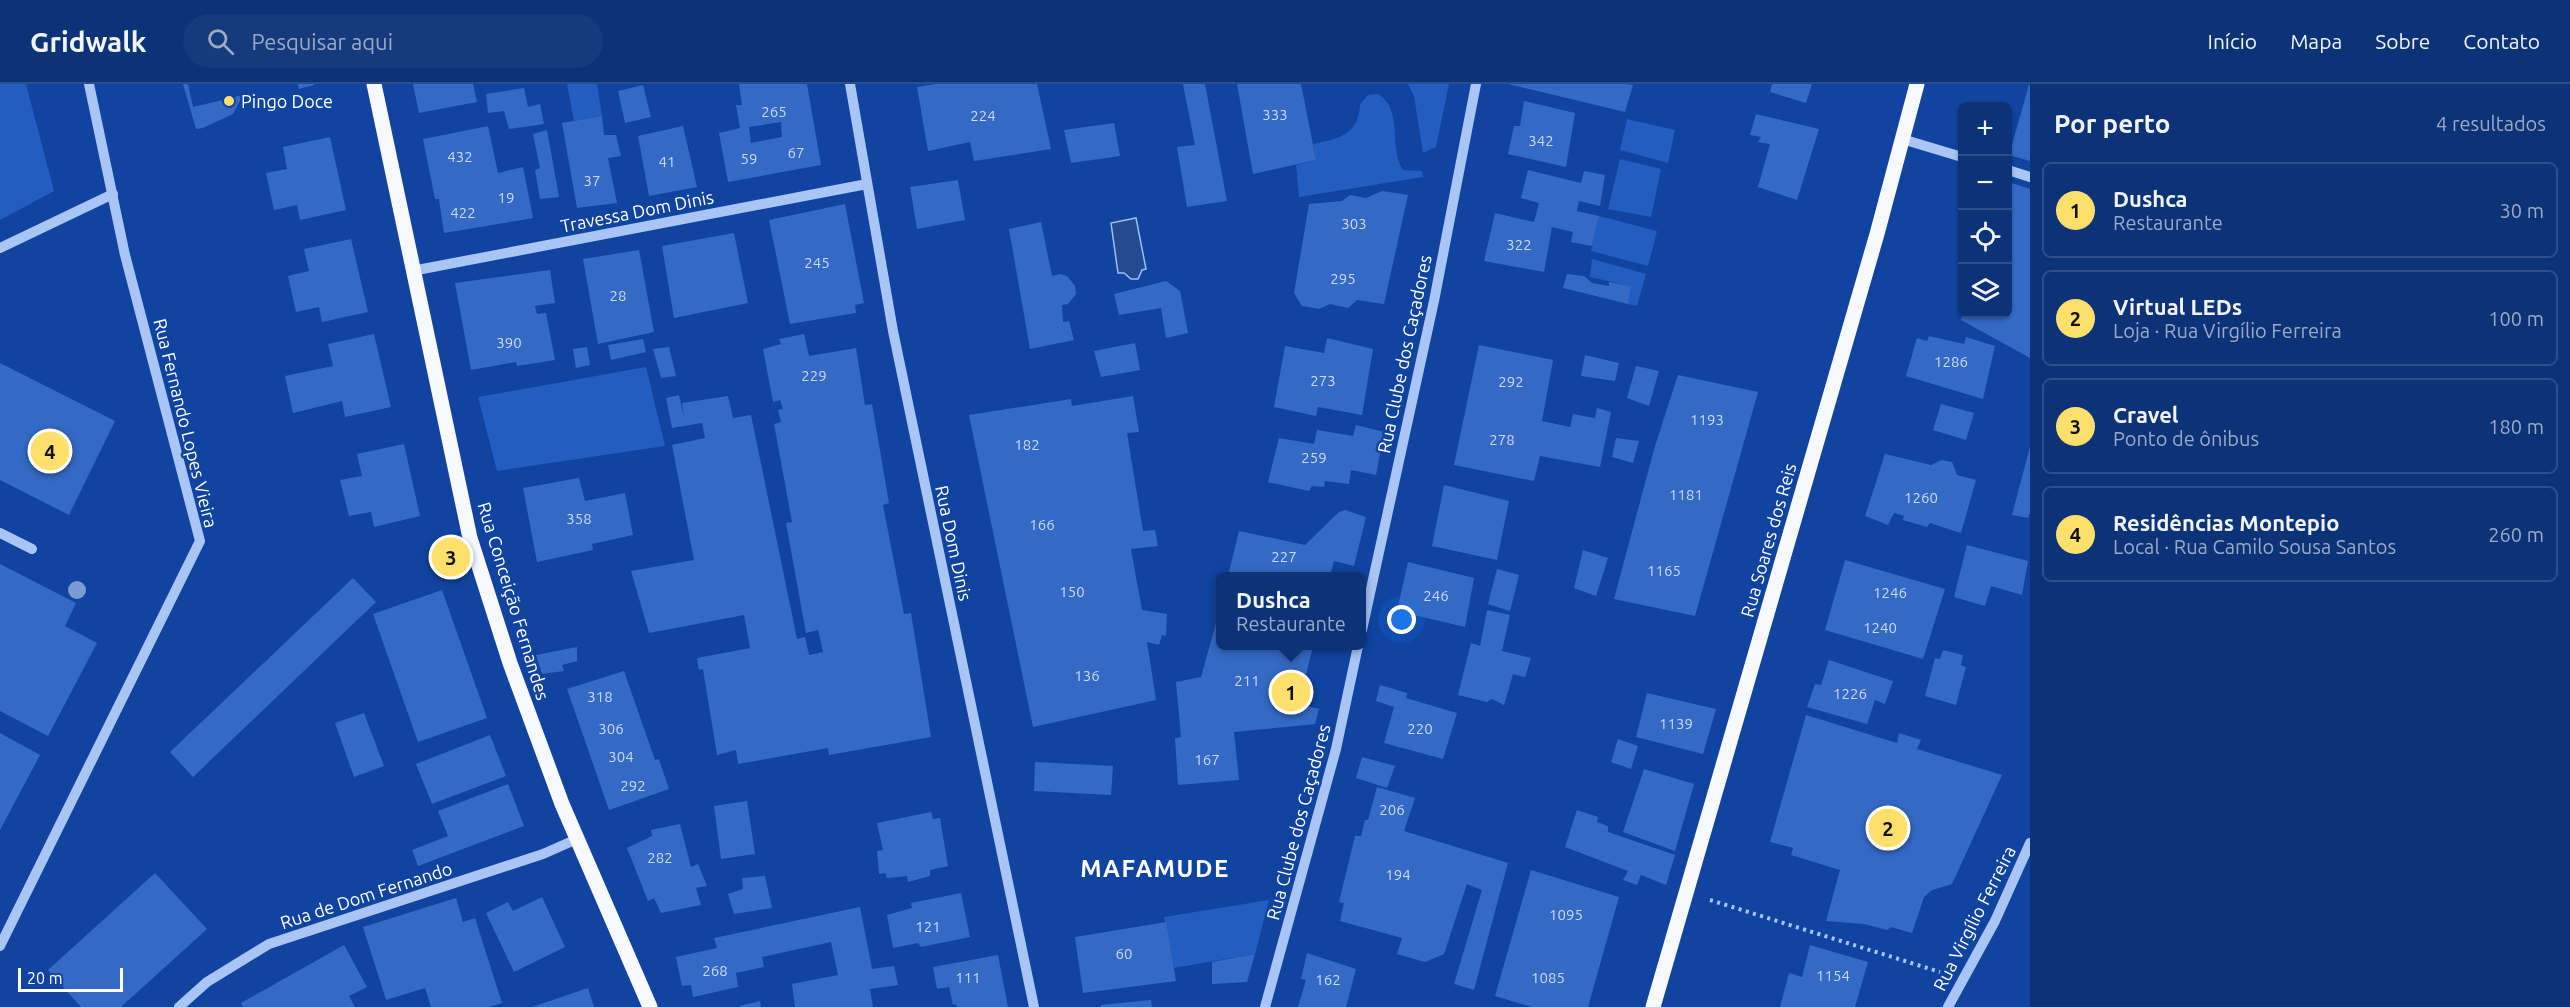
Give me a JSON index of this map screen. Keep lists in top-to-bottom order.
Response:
{
  "streets": {
    "main road": ["Rua Soares dos Reis", "Rua Conceição Fernandes"],
    "street": [
      "Travessa Dom Dinis",
      "Rua Clube dos Caçadores",
      "Rua Fernando Lopes Vieira",
      "Rua Dom Dinis",
      "Rua de Dom Fernando",
      "Rua Virgílio Ferreira"
    ]
  },
  "crossings": [
    ["Travessa Dom Dinis", "Rua Dom Dinis"],
    ["Travessa Dom Dinis", "Rua Conceição Fernandes"],
    ["Rua Conceição Fernandes", "Rua de Dom Fernando"]
  ],
  "districts": ["MAFAMUDE"],
  "places": ["Pingo Doce"],
  "house_numbers": [
    "265",
    "333",
    "224",
    "342",
    "67",
    "432",
    "59",
    "41",
    "37",
    "19",
    "422",
    "303",
    "322",
    "245",
    "295",
    "28",
    "390",
    "1286",
    "229",
    "273",
    "292",
    "1193",
    "278",
    "182",
    "259",
    "1181",
    "1260",
    "358",
    "166",
    "227",
    "1165",
    "150",
    "1246",
    "246",
    "1240",
    "136",
    "211",
    "1226",
    "318",
    "1139",
    "306",
    "220",
    "304",
    "167",
    "292",
    "206",
    "282",
    "194",
    "1095",
    "121",
    "60",
    "268",
    "1154",
    "111",
    "1085",
    "162"
  ],
  "scale_bar": "20 m",
  "page": {
    "header": "Gridwalk",
    "search": "Pesquisar aqui",
    "nav": [
      "Início",
      "Mapa",
      "Sobre",
      "Contato"
    ],
    "heading": ["Por perto", "4 resultados"],
    "map_buttons": ["+", "−"],
    "list": [
      {
        "mark": "1",
        "name": "Dushca",
        "note": "Restaurante",
        "value": "30 m"
      },
      {
        "mark": "2",
        "name": "Virtual LEDs",
        "note": "Loja · Rua Virgílio Ferreira",
        "value": "100 m"
      },
      {
        "mark": "3",
        "name": "Cravel",
        "note": "Ponto de ônibus",
        "value": "180 m"
      },
      {
        "mark": "4",
        "name": "Residências Montepio",
        "note": "Local · Rua Camilo Sousa Santos",
        "value": "260 m"
      }
    ],
    "pins": [
      "4",
      "3",
      "1",
      "2"
    ],
    "popup": ["Dushca", "Restaurante"],
    "scale": "20 m"
  }
}
